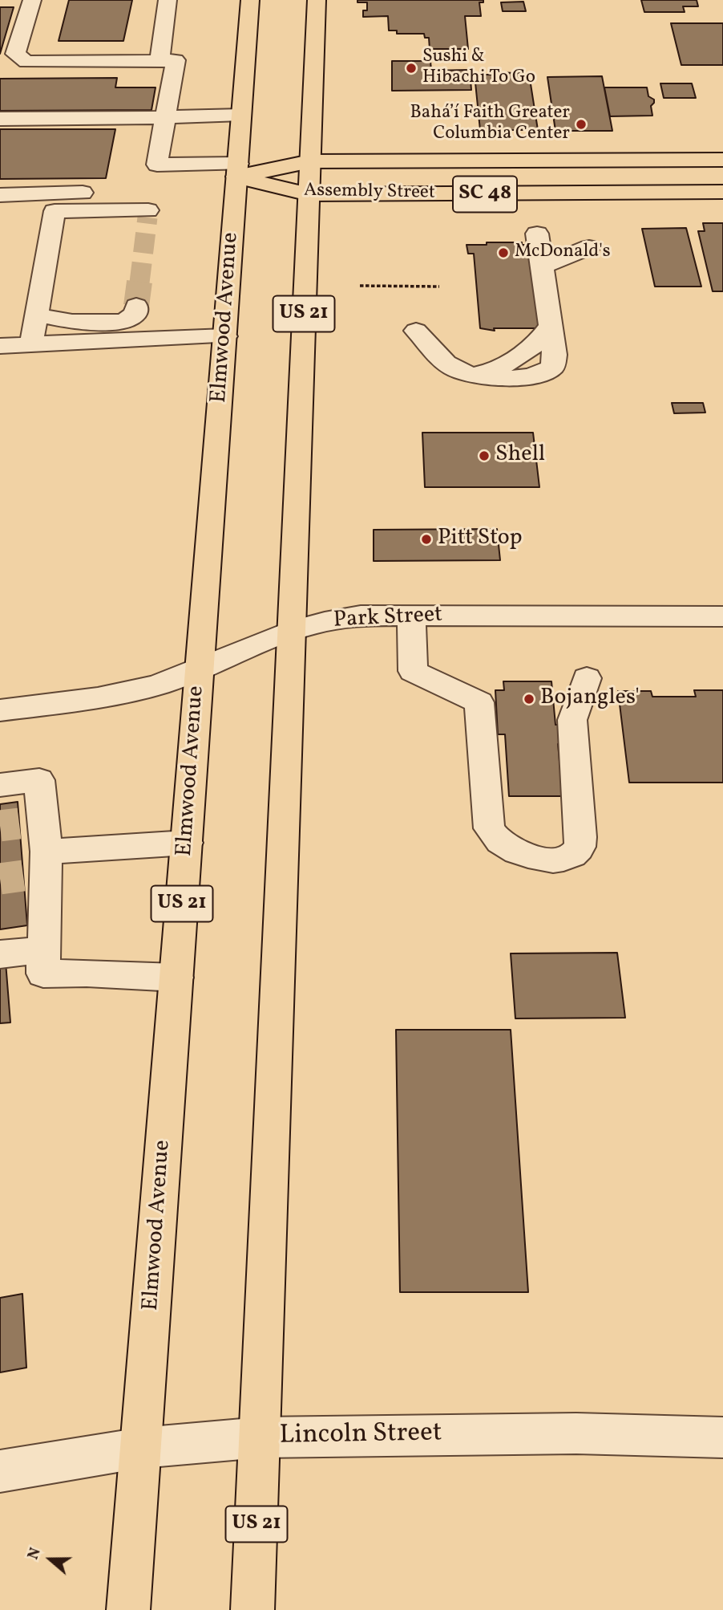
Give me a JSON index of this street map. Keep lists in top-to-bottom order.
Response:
{
  "streets": {
    "main road": [
      "Assembly Street",
      "SC 48",
      "US 21",
      "Elmwood Avenue"
    ],
    "street": ["Park Street", "Lincoln Street"]
  },
  "crossings": [
    ["Assembly Street", "US 21"],
    ["Assembly Street", "Elmwood Avenue"],
    ["US 21", "Park Street"],
    ["US 21", "Lincoln Street"],
    ["Elmwood Avenue", "Park Street"],
    ["Elmwood Avenue", "Lincoln Street"]
  ],
  "places": [
    "Sushi & Hibachi To Go",
    "Bahá’í Faith Greater Columbia Center",
    "McDonald's",
    "Shell",
    "Pitt Stop",
    "Bojangles'"
  ],
  "north": "left"
}
